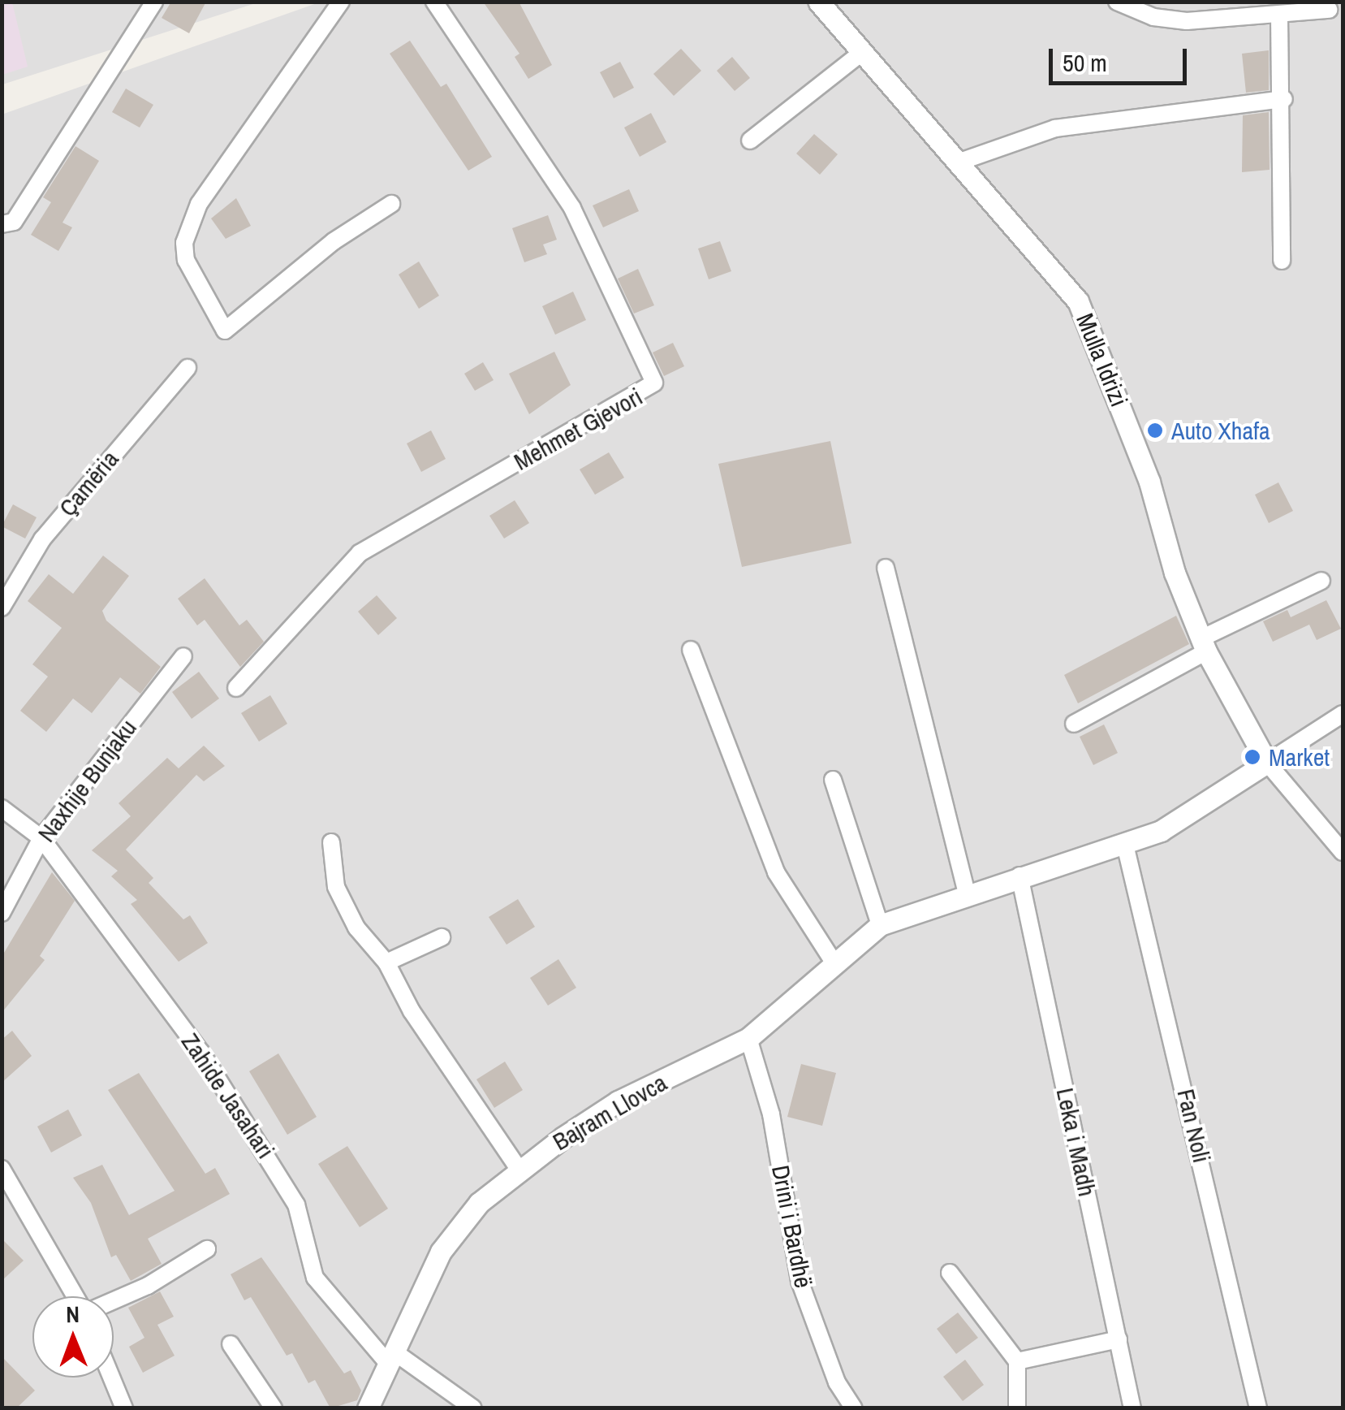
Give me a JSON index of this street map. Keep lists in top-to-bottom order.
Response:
{
  "streets": {
    "street": [
      "Mulla Idrizi",
      "Mehmet Gjevori",
      "Çamëria",
      "Naxhije Bunjaku",
      "Zahide Jasahari",
      "Bajram Llovca",
      "Fan Noli",
      "Leka i Madh",
      "Drini i Bardhë"
    ]
  },
  "crossings": [
    ["Mulla Idrizi", "Bajram Llovca"],
    ["Naxhije Bunjaku", "Zahide Jasahari"],
    ["Zahide Jasahari", "Bajram Llovca"],
    ["Bajram Llovca", "Fan Noli"],
    ["Bajram Llovca", "Leka i Madh"],
    ["Bajram Llovca", "Drini i Bardhë"]
  ],
  "places": ["Auto Xhafa", "Market"],
  "scale_bar": "50 m",
  "north": "top"
}
